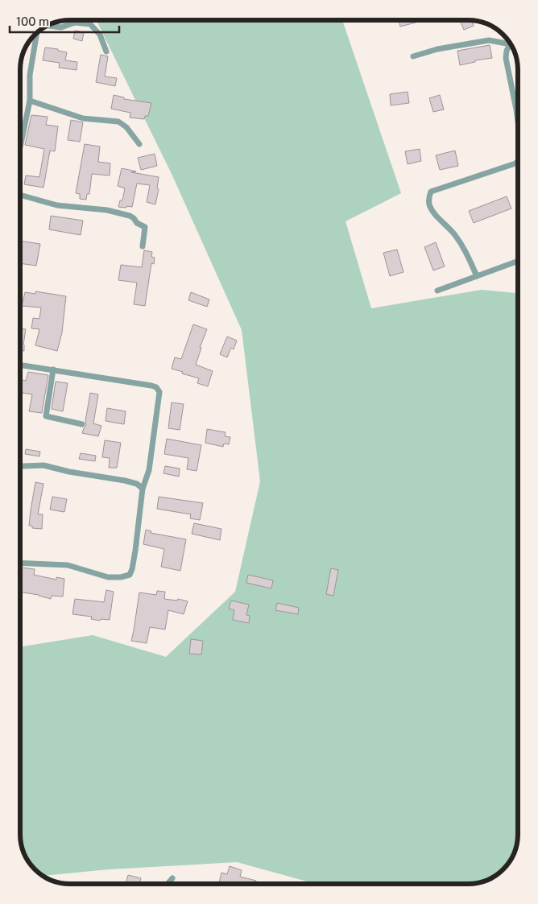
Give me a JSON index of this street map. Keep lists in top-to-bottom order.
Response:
{
  "scale_bar": "100 m"
}
